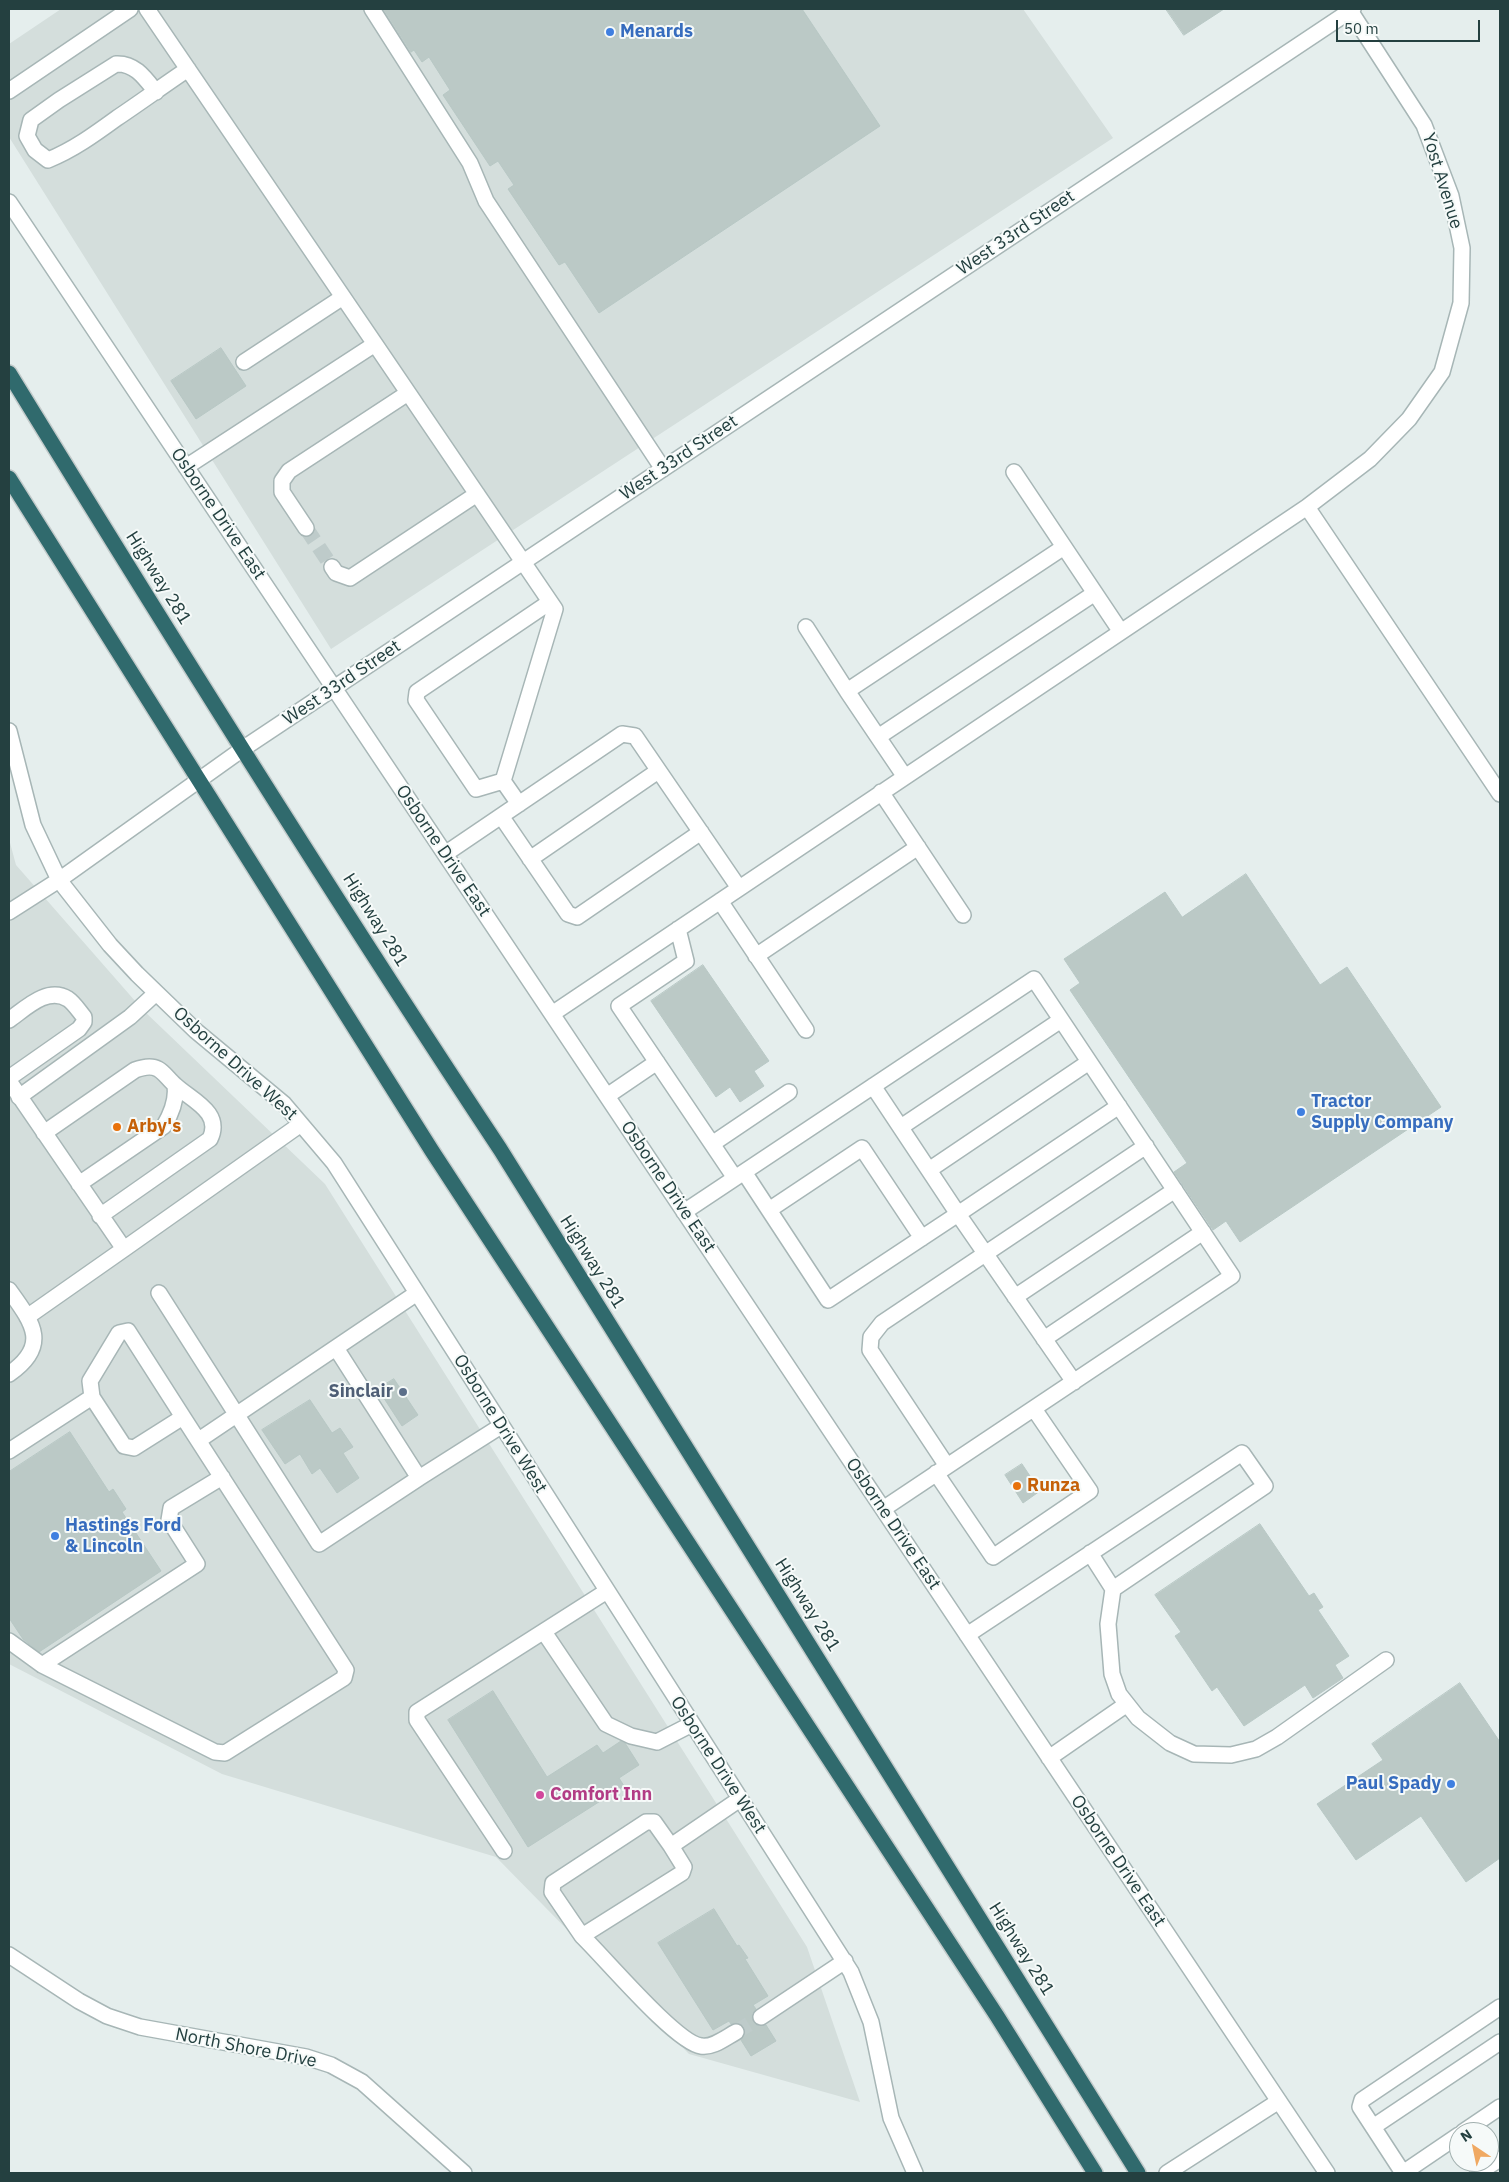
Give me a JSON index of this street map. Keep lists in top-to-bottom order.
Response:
{
  "streets": {
    "highway": ["Highway 281"],
    "street": [
      "Yost Avenue",
      "West 33rd Street",
      "Osborne Drive East",
      "Osborne Drive West",
      "North Shore Drive"
    ]
  },
  "crossings": [
    ["Yost Avenue", "West 33rd Street"],
    ["West 33rd Street", "Osborne Drive East"],
    ["West 33rd Street", "Highway 281"],
    ["West 33rd Street", "Osborne Drive West"]
  ],
  "places": [
    "Menards",
    "Tractor Supply Company",
    "Arby's",
    "Sinclair",
    "Runza",
    "Hastings Ford & Lincoln",
    "Paul Spady",
    "Comfort Inn"
  ],
  "scale_bar": "50 m",
  "north": "top left"
}
